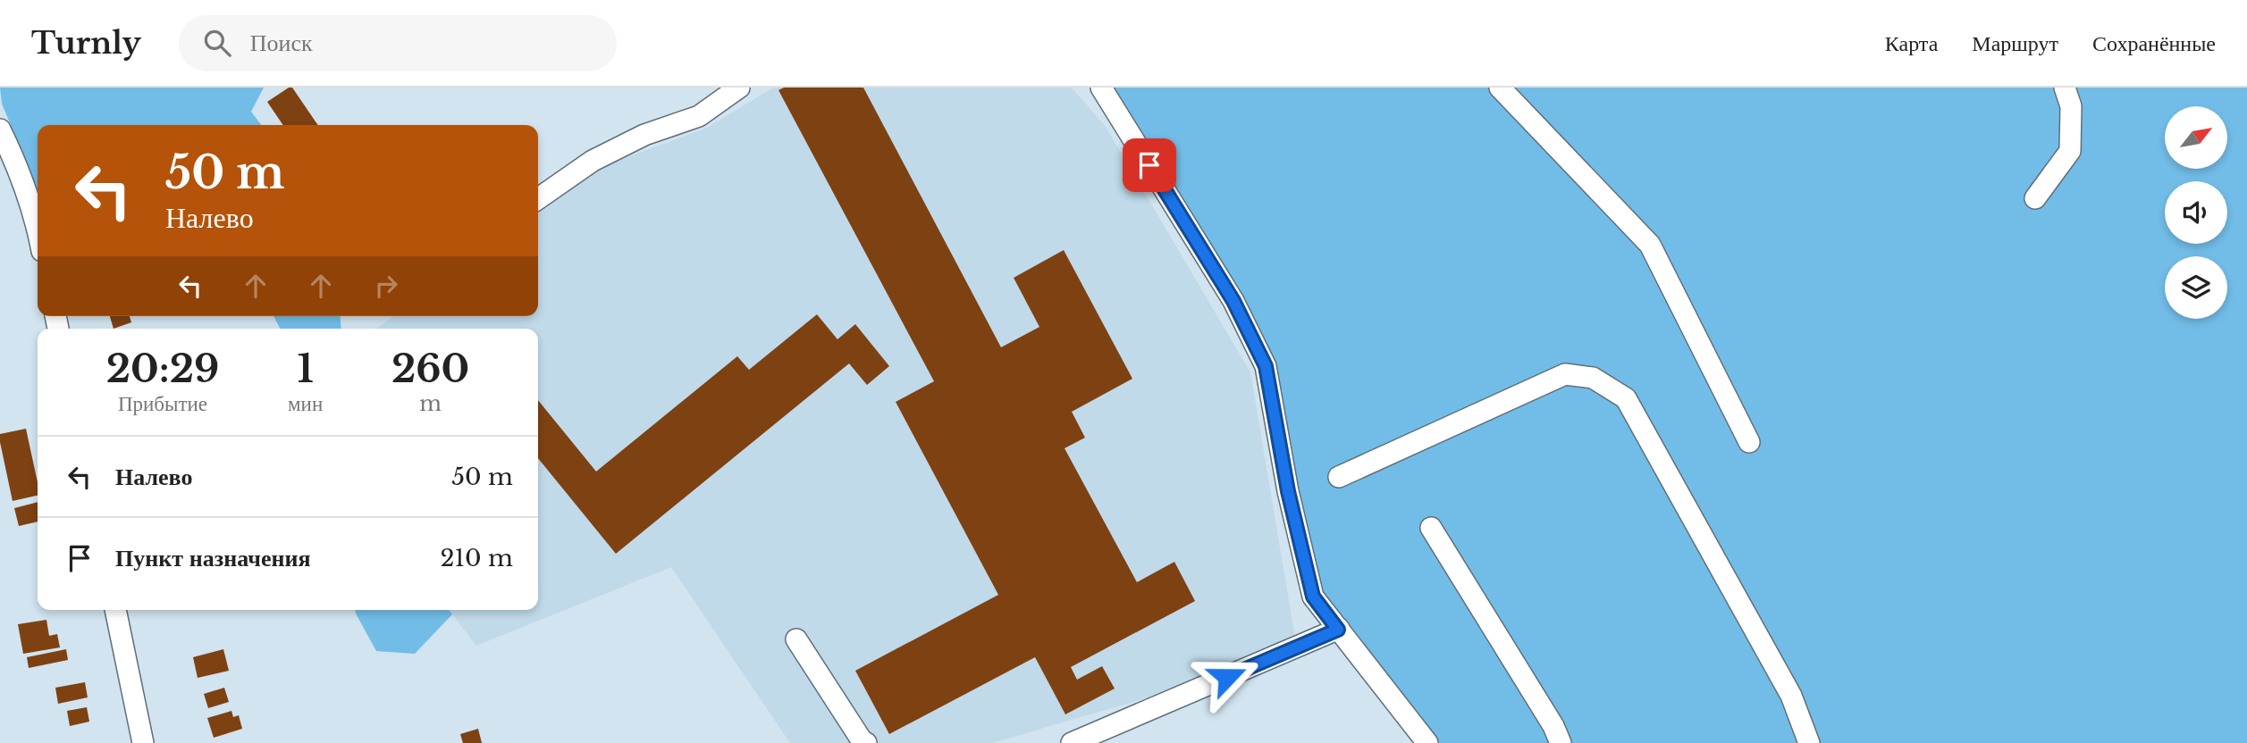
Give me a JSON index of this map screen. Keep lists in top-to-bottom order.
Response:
{
  "north": "top right",
  "page": {
    "header": "Turnly",
    "search": "Поиск",
    "nav": ["Карта", "Маршрут", "Сохранённые"],
    "turn": ["50 m", "Налево"],
    "eta": [
      "20:29",
      "Прибытие",
      "1",
      "мин",
      "260",
      "m"
    ],
    "list": [
      {
        "name": "Налево",
        "value": "50 m"
      },
      {
        "name": "Пункт назначения",
        "value": "210 m"
      }
    ]
  }
}
